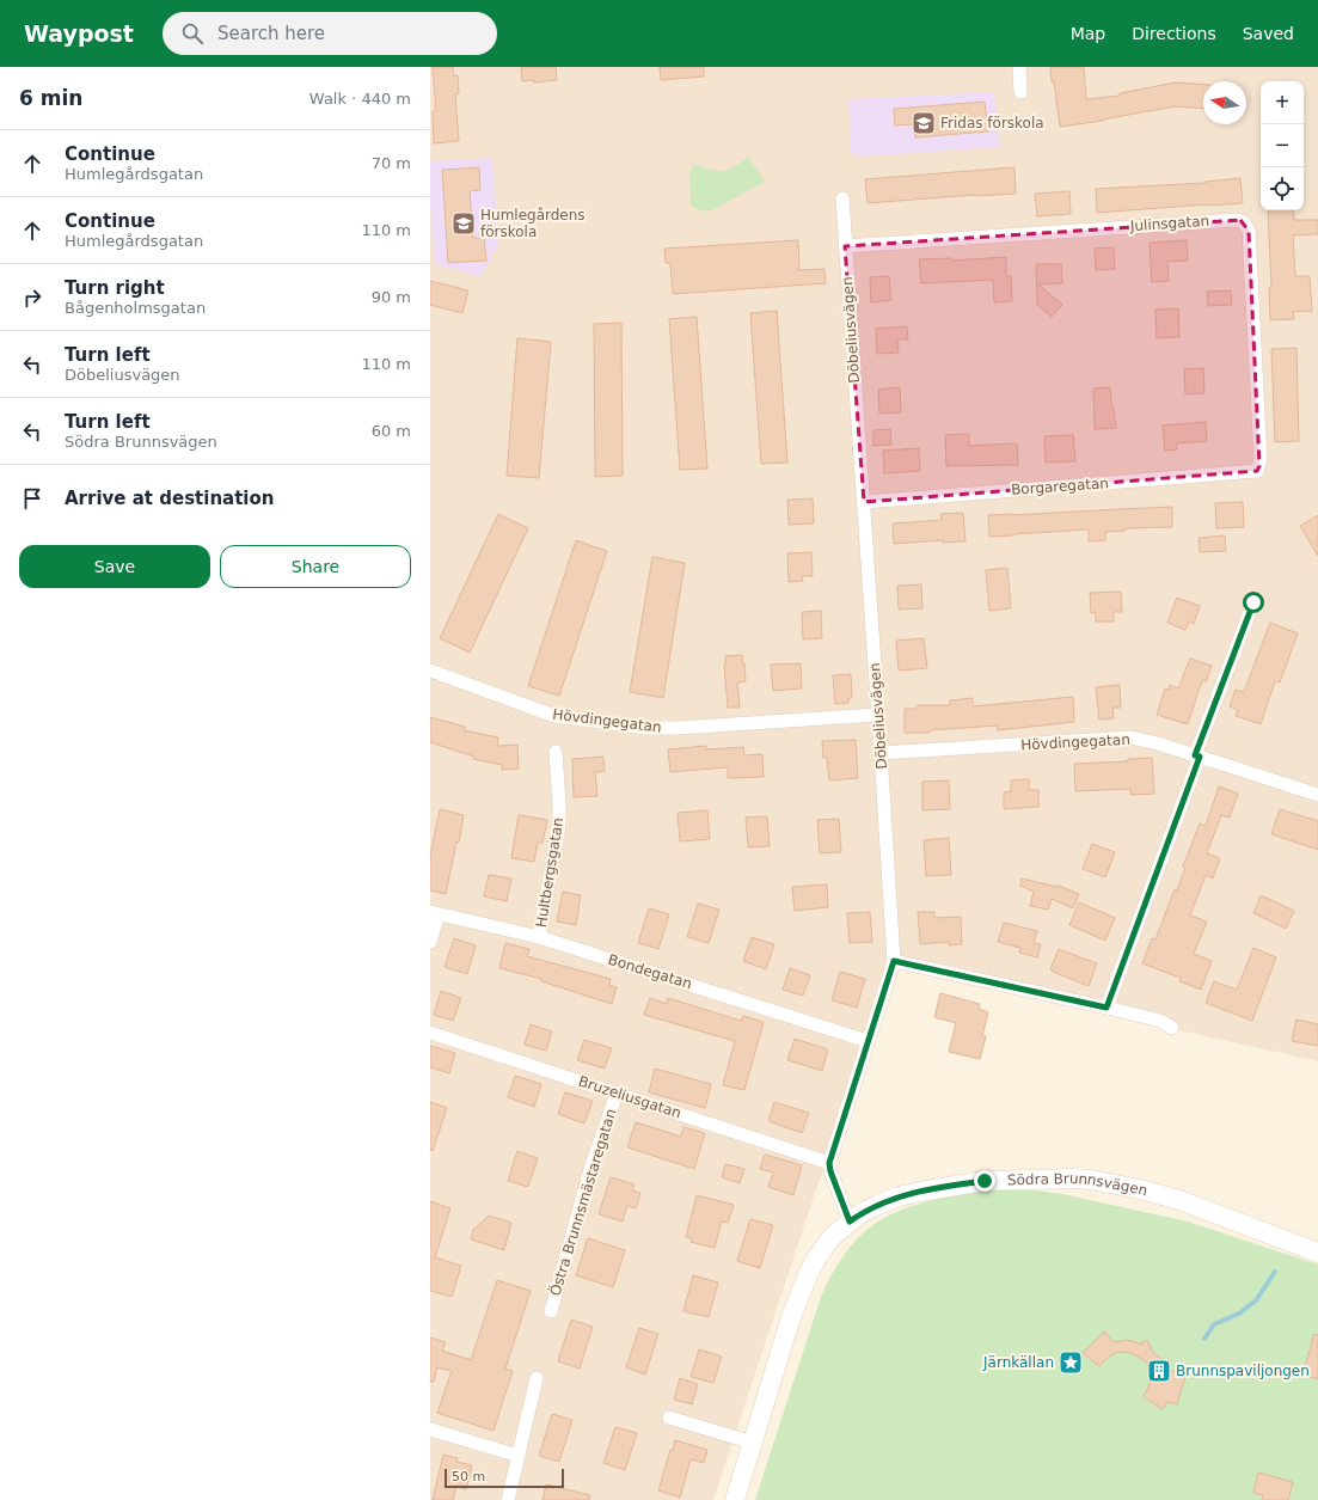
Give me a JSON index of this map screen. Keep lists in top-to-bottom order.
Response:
{
  "streets": {
    "street": [
      "Julinsgatan",
      "Döbeliusvägen",
      "Borgaregatan",
      "Hövdingegatan",
      "Hultbergsgatan",
      "Bondegatan",
      "Bruzeliusgatan",
      "Södra Brunnsvägen",
      "Östra Brunnsmästaregatan"
    ]
  },
  "crossings": [
    ["Julinsgatan", "Döbeliusvägen"],
    ["Julinsgatan", "Borgaregatan"],
    ["Döbeliusvägen", "Borgaregatan"],
    ["Döbeliusvägen", "Hövdingegatan"],
    ["Döbeliusvägen", "Bondegatan"],
    ["Döbeliusvägen", "Bruzeliusgatan"],
    ["Hultbergsgatan", "Bondegatan"],
    ["Bruzeliusgatan", "Östra Brunnsmästaregatan"]
  ],
  "places": {
    "school or university": ["Fridas förskola", "Humlegårdens förskola"],
    "place": ["Järnkällan"],
    "building": ["Brunnspaviljongen"]
  },
  "scale_bar": "50 m",
  "north": "left",
  "page": {
    "header": "Waypost",
    "search": "Search here",
    "nav": ["Map", "Directions", "Saved"],
    "heading": ["6 min", "Walk · 440 m"],
    "map_buttons": ["+", "−"],
    "list": [
      ["Continue", "Humlegårdsgatan", "70 m"],
      ["Continue", "Humlegårdsgatan", "110 m"],
      ["Turn right", "Bågenholmsgatan", "90 m"],
      ["Turn left", "Döbeliusvägen", "110 m"],
      ["Turn left", "Södra Brunnsvägen", "60 m"],
      "Arrive at destination"
    ],
    "buttons": ["Save", "Share"],
    "scale": "50 m"
  }
}
